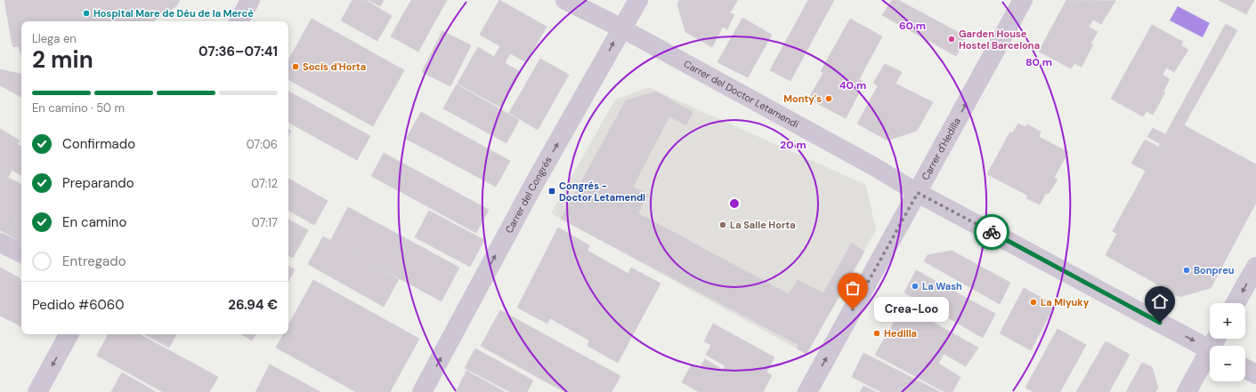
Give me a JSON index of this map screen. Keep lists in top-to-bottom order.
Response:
{
  "streets": {
    "street": ["Carrer del Doctor Letamendi", "Carrer d'Hedilla", "Carrer del Congrés"]
  },
  "crossings": [
    ["Carrer del Doctor Letamendi", "Carrer d'Hedilla"],
    ["Carrer del Doctor Letamendi", "Carrer del Congrés"]
  ],
  "one_way": ["Carrer del Doctor Letamendi", "Carrer d'Hedilla", "Carrer del Congrés"],
  "places": {
    "other": [
      "Hospital Mare de Déu de la Mercè",
      "Garden House Hostel Barcelona",
      "Socis d'Horta",
      "Monty's",
      "La Salle Horta",
      "Bonpreu",
      "La Wash",
      "La Miyuky",
      "Crea-Loo",
      "Hedilla"
    ],
    "transit": ["Congrés - Doctor Letamendi"]
  },
  "page": {
    "heading": ["2 min", "Llega en", "07:36–07:41"],
    "panel": ["Pedido #6060", "26.94 €"],
    "bar": "En camino · 50 m",
    "list": [
      ["Confirmado", "07:06"],
      ["Preparando", "07:12"],
      ["En camino", "07:17"],
      "Entregado"
    ],
    "bubble": "Crea-Loo",
    "map_buttons": ["+", "−"]
  },
  "rings": [
    "60 m",
    "80 m",
    "40 m",
    "20 m"
  ]
}
